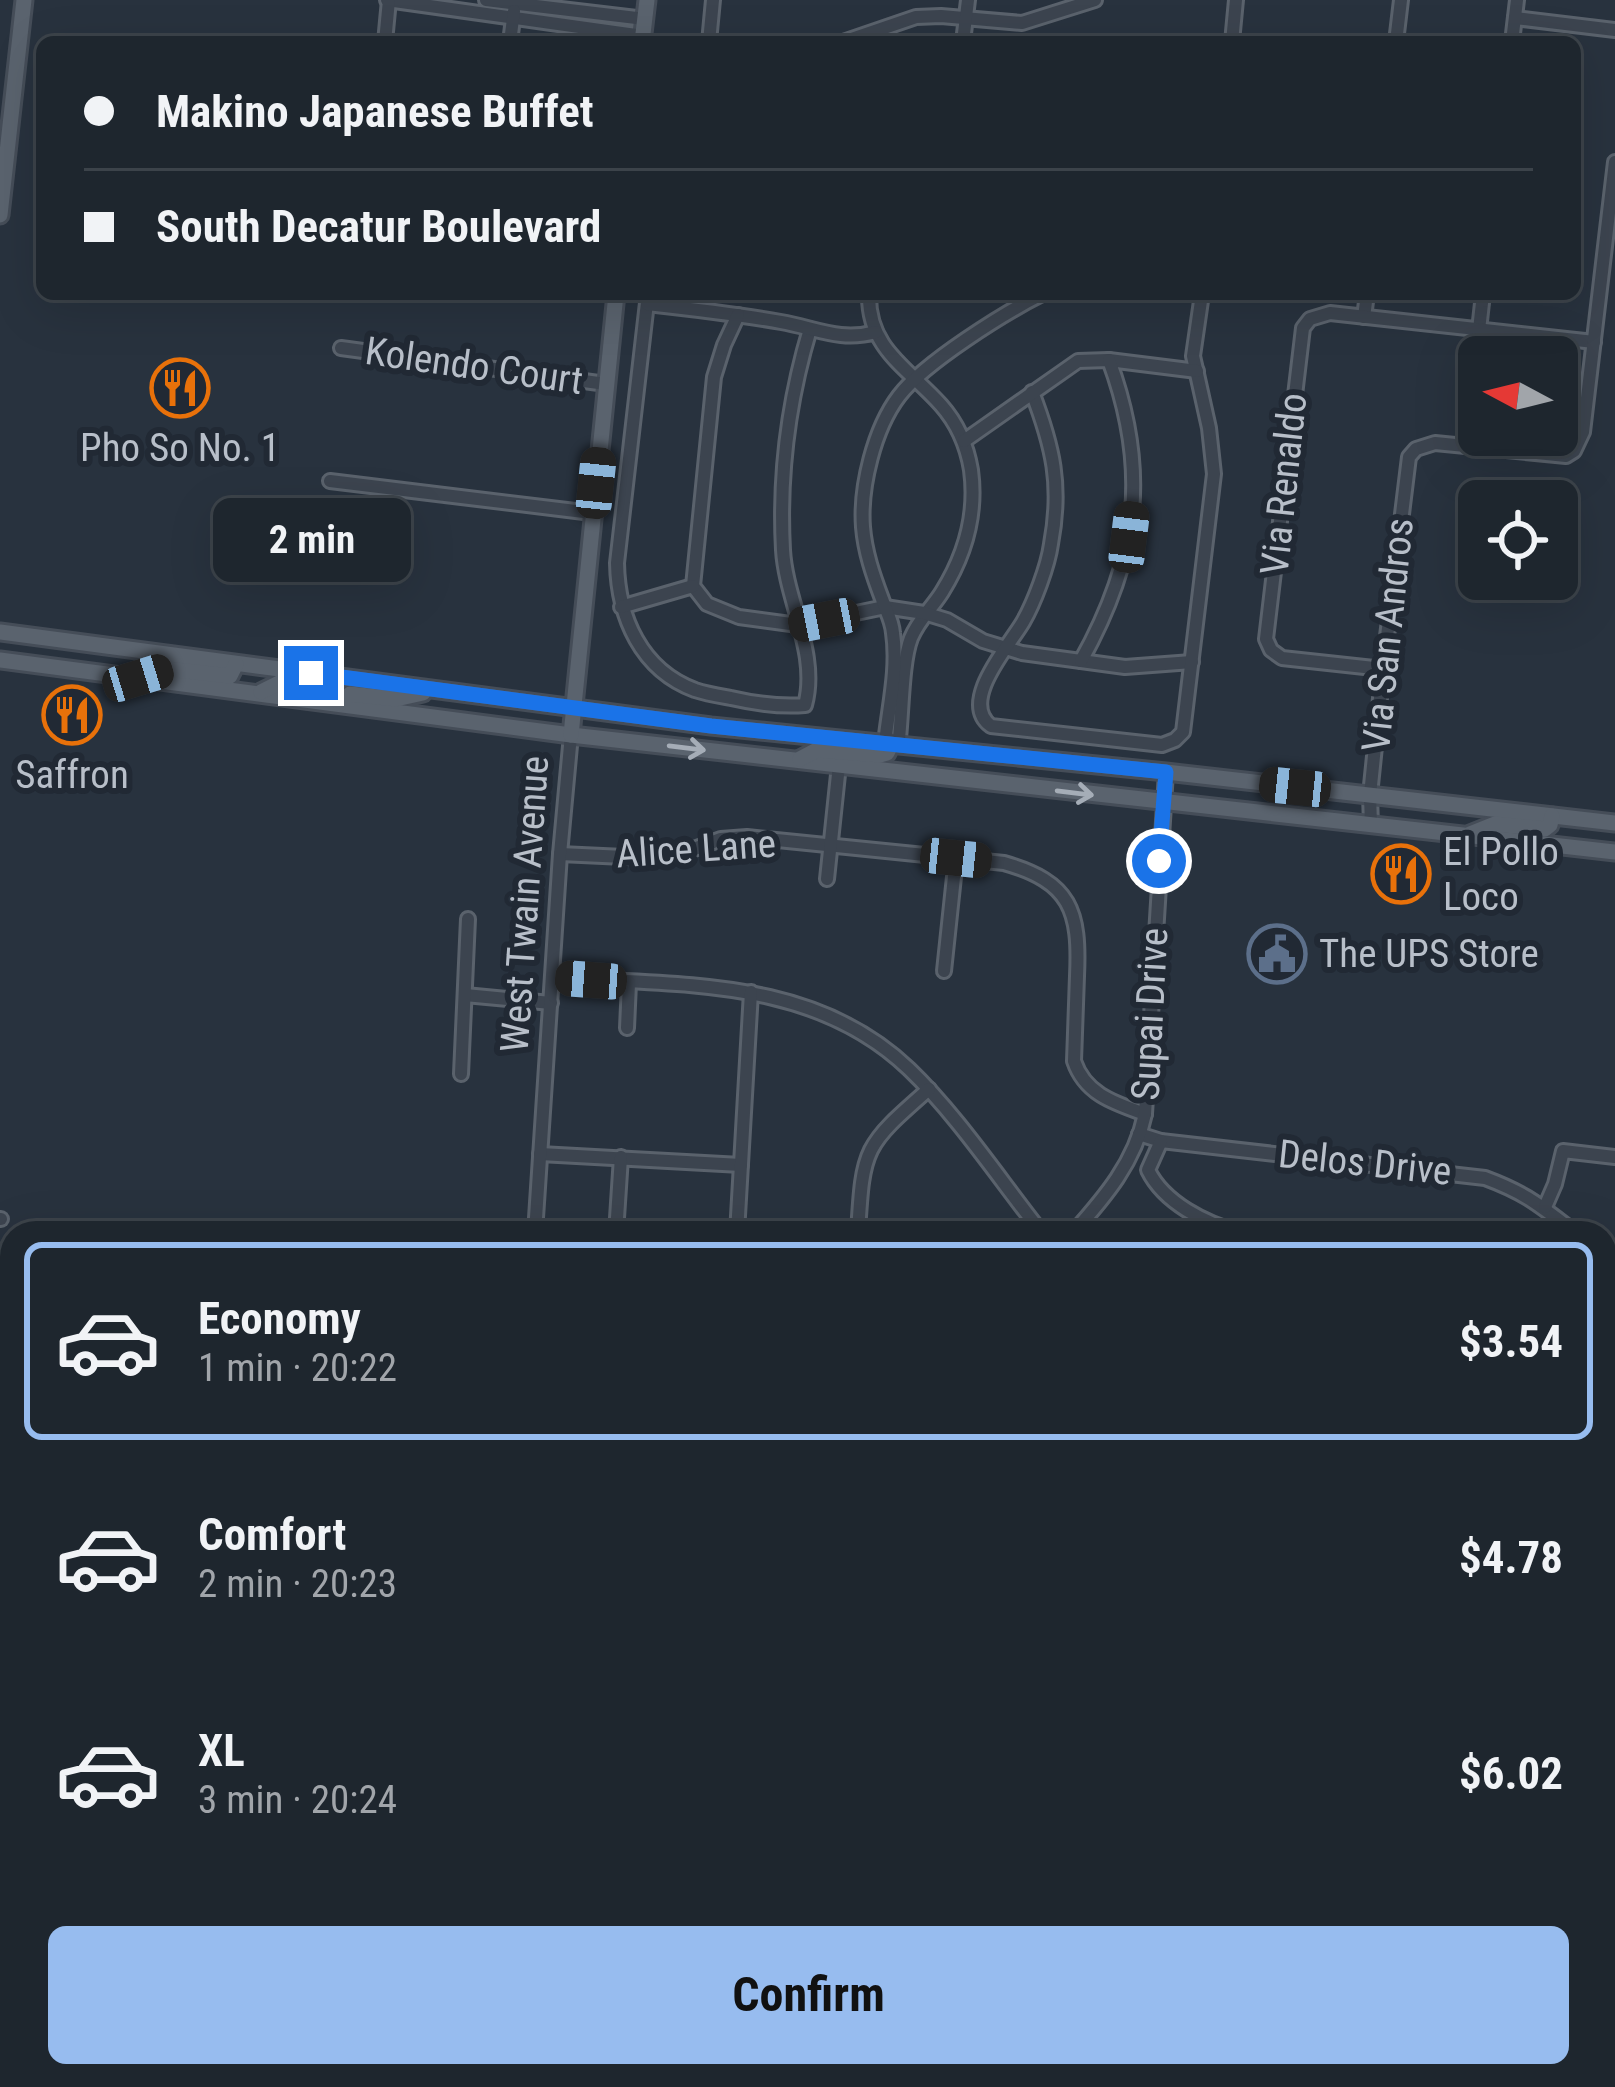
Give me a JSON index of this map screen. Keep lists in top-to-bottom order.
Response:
{
  "streets": {
    "main road": ["West Twain Avenue"],
    "street": [
      "Kolendo Court",
      "Via Renaldo",
      "Via San Andros",
      "Alice Lane",
      "Supai Drive",
      "Delos Drive"
    ]
  },
  "crossings": [
    ["Kolendo Court", "West Twain Avenue"],
    ["Via Renaldo", "Via San Andros"],
    ["Alice Lane", "West Twain Avenue"],
    ["Alice Lane", "Supai Drive"],
    ["Supai Drive", "Delos Drive"]
  ],
  "places": {
    "restaurant": ["Pho So No. 1", "Saffron", "El Pollo Loco"],
    "public building": ["The UPS Store"]
  },
  "north": "left",
  "page": {
    "banner": ["Makino Japanese Buffet", "South Decatur Boulevard"],
    "bubble": "2 min",
    "list": [
      {
        "name": "Economy",
        "note": "1 min · 20:22",
        "value": "$3.54"
      },
      {
        "name": "Comfort",
        "note": "2 min · 20:23",
        "value": "$4.78"
      },
      {
        "name": "XL",
        "note": "3 min · 20:24",
        "value": "$6.02"
      }
    ],
    "buttons": "Confirm"
  }
}
